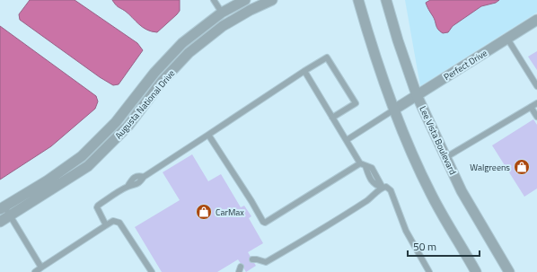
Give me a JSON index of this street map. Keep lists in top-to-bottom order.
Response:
{
  "streets": {
    "street": ["Perfect Drive", "Augusta National Drive", "Lee Vista Boulevard"]
  },
  "crossings": [
    ["Perfect Drive", "Lee Vista Boulevard"]
  ],
  "places": {
    "shop": ["Walgreens", "CarMax"]
  },
  "scale_bar": "50 m"
}
